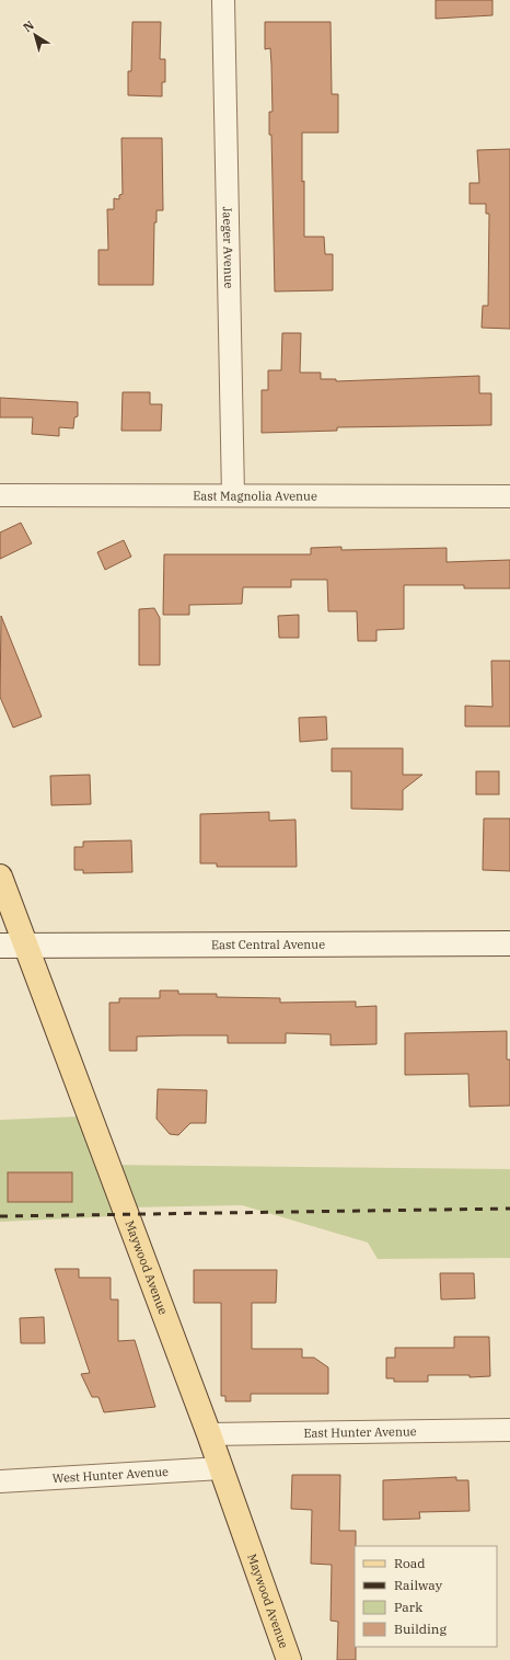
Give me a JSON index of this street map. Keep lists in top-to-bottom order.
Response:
{
  "streets": {
    "main road": ["Maywood Avenue"],
    "street": [
      "Jaeger Avenue",
      "East Magnolia Avenue",
      "East Central Avenue",
      "East Hunter Avenue",
      "West Hunter Avenue"
    ]
  },
  "crossings": [
    ["Jaeger Avenue", "East Magnolia Avenue"],
    ["East Central Avenue", "Maywood Avenue"],
    ["Maywood Avenue", "East Hunter Avenue"],
    ["Maywood Avenue", "West Hunter Avenue"]
  ],
  "legend": [
    "Road",
    "Railway",
    "Park",
    "Building"
  ],
  "north": "top left"
}
